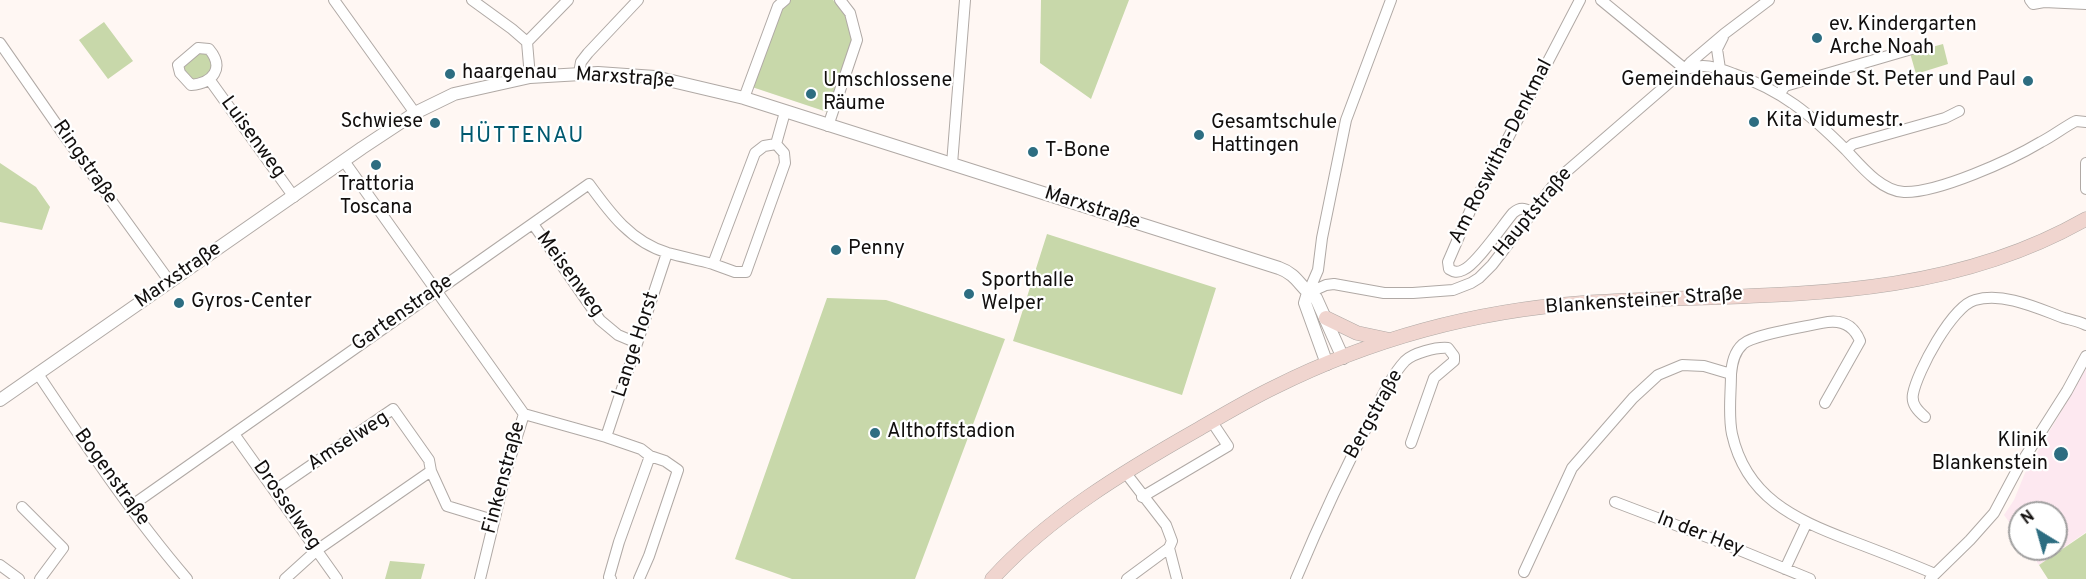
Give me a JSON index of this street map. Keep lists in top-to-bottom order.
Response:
{
  "streets": {
    "main road": ["Blankensteiner Straße"],
    "street": [
      "Marxstraße",
      "Luisenweg",
      "Am Roswitha-Denkmal",
      "Ringstraße",
      "Hauptstraße",
      "Meisenweg",
      "Gartenstraße",
      "Lange Horst",
      "Bergstraße",
      "Amselweg",
      "Bogenstraße",
      "Finkenstraße",
      "Drosselweg",
      "In der Hey"
    ]
  },
  "crossings": [
    ["Marxstraße", "Luisenweg"],
    ["Marxstraße", "Ringstraße"],
    ["Marxstraße", "Hauptstraße"],
    ["Marxstraße", "Blankensteiner Straße"],
    ["Marxstraße", "Bogenstraße"],
    ["Marxstraße", "Finkenstraße"],
    ["Am Roswitha-Denkmal", "Hauptstraße"],
    ["Meisenweg", "Gartenstraße"],
    ["Meisenweg", "Lange Horst"],
    ["Gartenstraße", "Lange Horst"],
    ["Gartenstraße", "Bogenstraße"],
    ["Gartenstraße", "Finkenstraße"],
    ["Gartenstraße", "Drosselweg"],
    ["Amselweg", "Finkenstraße"],
    ["Amselweg", "Drosselweg"]
  ],
  "districts": ["HÜTTENAU"],
  "places": [
    "ev. Kindergarten Arche Noah",
    "haargenau",
    "Gemeindehaus Gemeinde St. Peter und Paul",
    "Umschlossene Räume",
    "Kita Vidumestr.",
    "Schwiese",
    "Gesamtschule Hattingen",
    "T-Bone",
    "Trattoria Toscana",
    "Penny",
    "Sporthalle Welper",
    "Gyros-Center",
    "Althoffstadion",
    "Klinik Blankenstein"
  ],
  "north": "top left"
}
